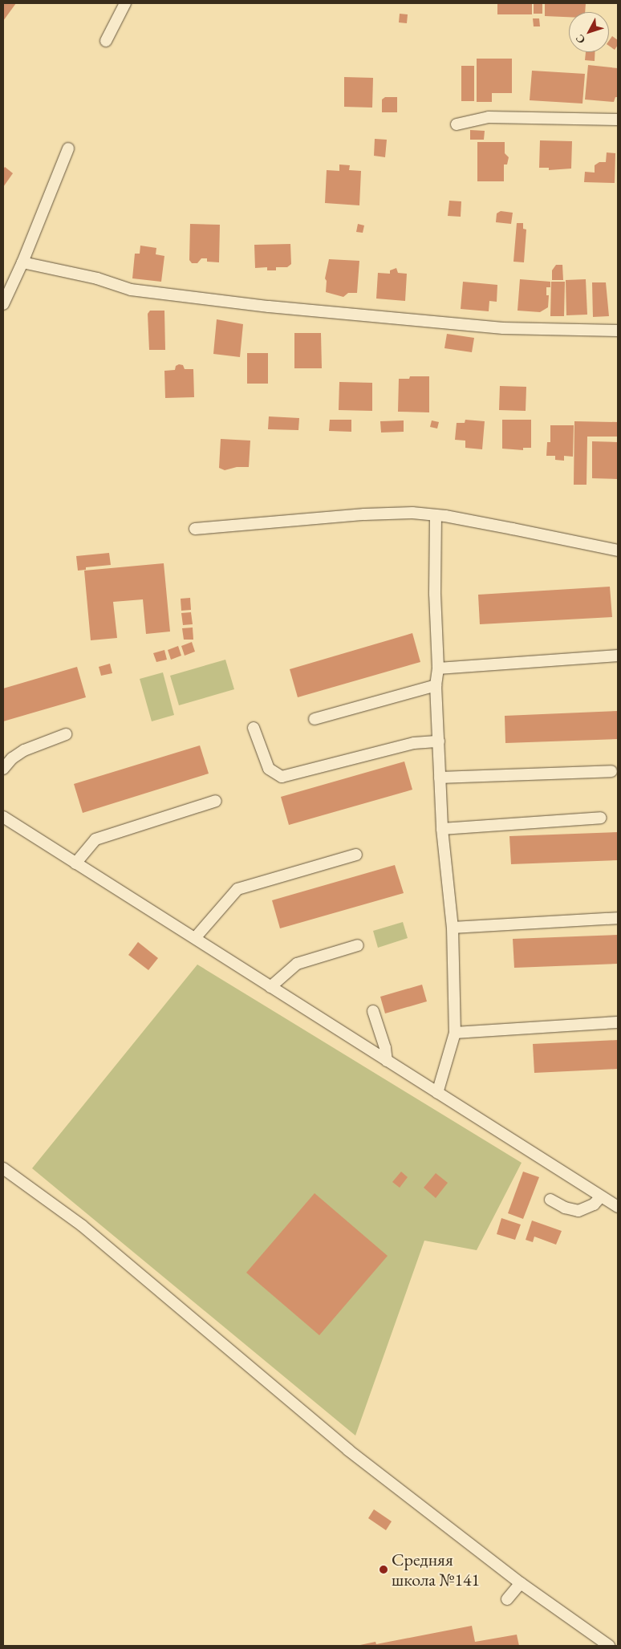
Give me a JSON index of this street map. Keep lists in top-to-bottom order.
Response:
{
  "places": ["Средняя школа №141"],
  "north": "bottom left"
}
